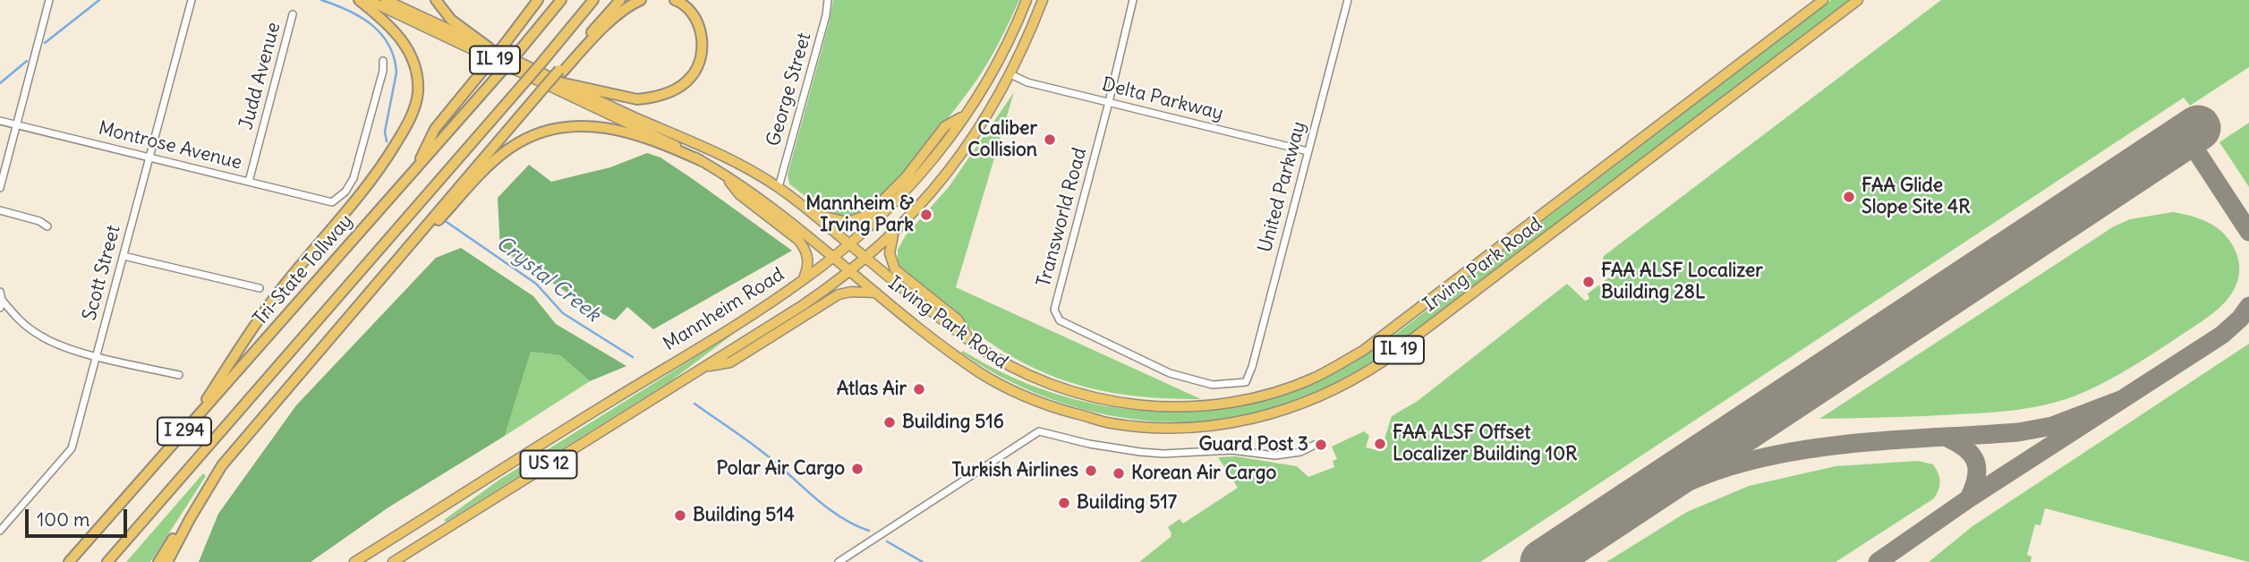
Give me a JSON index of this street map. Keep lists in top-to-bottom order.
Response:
{
  "streets": {
    "highway": ["Tri-State Tollway", "I 294"],
    "main road": [
      "IL 19",
      "Irving Park Road",
      "Mannheim Road",
      "US 12"
    ],
    "street": [
      "Judd Avenue",
      "George Street",
      "Delta Parkway",
      "Montrose Avenue",
      "United Parkway",
      "Transworld Road",
      "Scott Street"
    ]
  },
  "crossings": [
    ["Judd Avenue", "Montrose Avenue"],
    ["George Street", "Irving Park Road"],
    ["Delta Parkway", "United Parkway"],
    ["Delta Parkway", "Transworld Road"],
    ["Delta Parkway", "Mannheim Road"],
    ["Montrose Avenue", "Scott Street"],
    ["United Parkway", "Transworld Road"],
    ["Irving Park Road", "Mannheim Road"]
  ],
  "water": ["Crystal Creek"],
  "places": [
    "Caliber Collision",
    "FAA Glide Slope Site 4R",
    "Mannheim & Irving Park",
    "FAA ALSF Localizer Building 28L",
    "Atlas Air",
    "Building 516",
    "FAA ALSF Offset Localizer Building 10R",
    "Guard Post 3",
    "Polar Air Cargo",
    "Turkish Airlines",
    "Korean Air Cargo",
    "Building 517",
    "Building 514"
  ],
  "scale_bar": "100 m"
}
